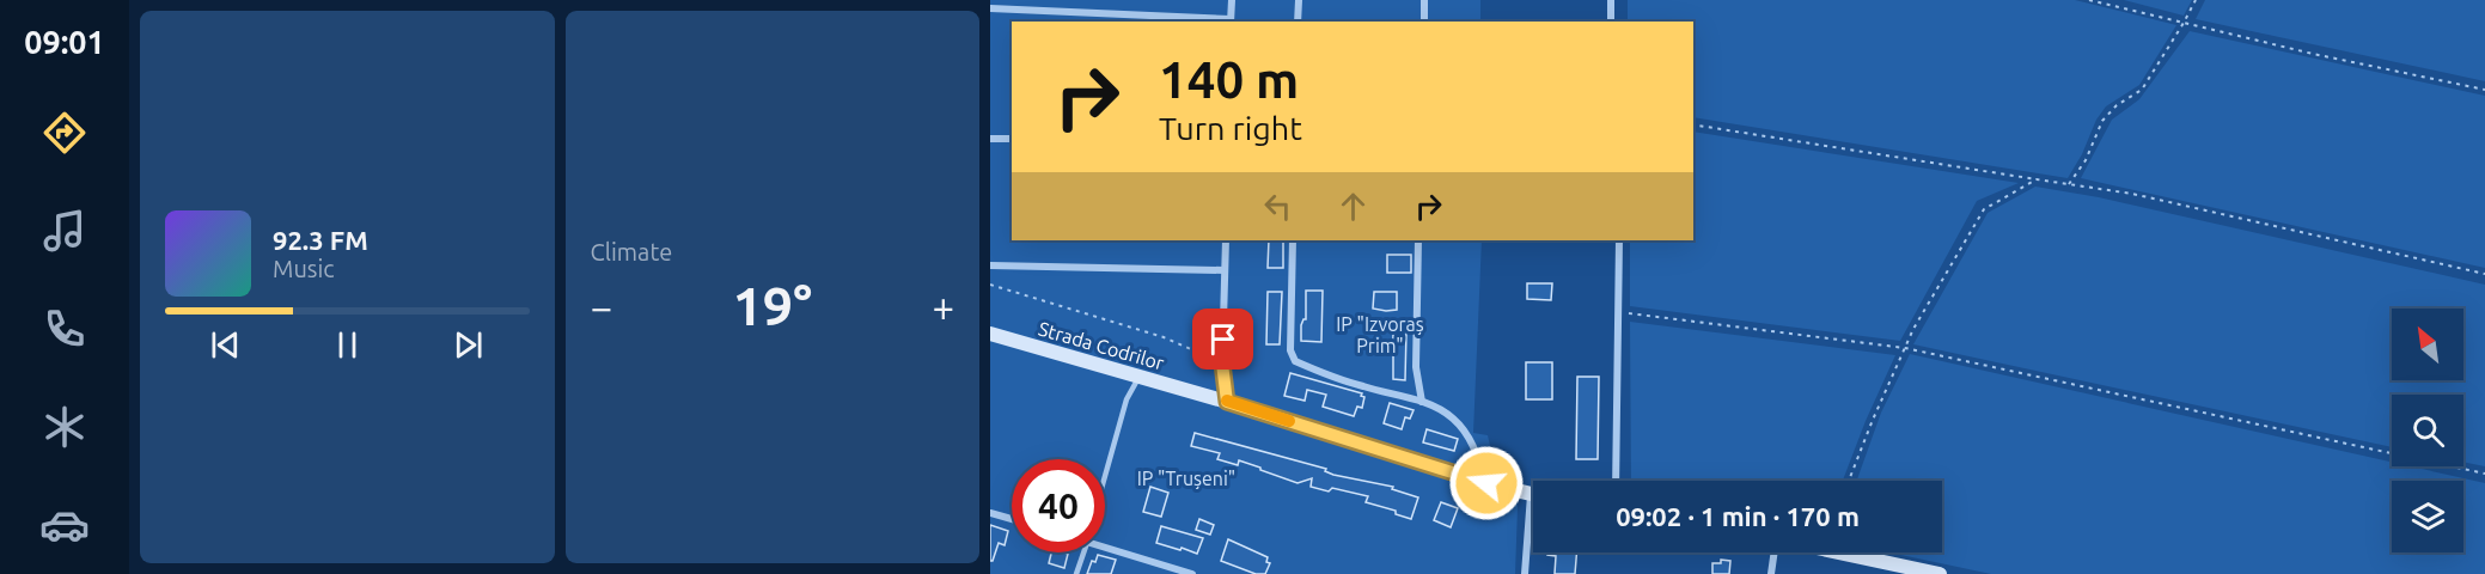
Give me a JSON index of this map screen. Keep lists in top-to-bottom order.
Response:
{
  "streets": {
    "street": ["Strada Codrilor"]
  },
  "parks": ["IP \"Izvoraș Prim\"", "IP \"Trușeni\""],
  "north": "top left",
  "page": {
    "tabs": "09:01",
    "tile": "Climate",
    "turn": ["140 m", "Turn right"],
    "song": ["92.3 FM", "Music"],
    "heat": ["−", "19°", "+"],
    "limit": "40",
    "trip": "09:02 · 1 min · 170 m"
  }
}
